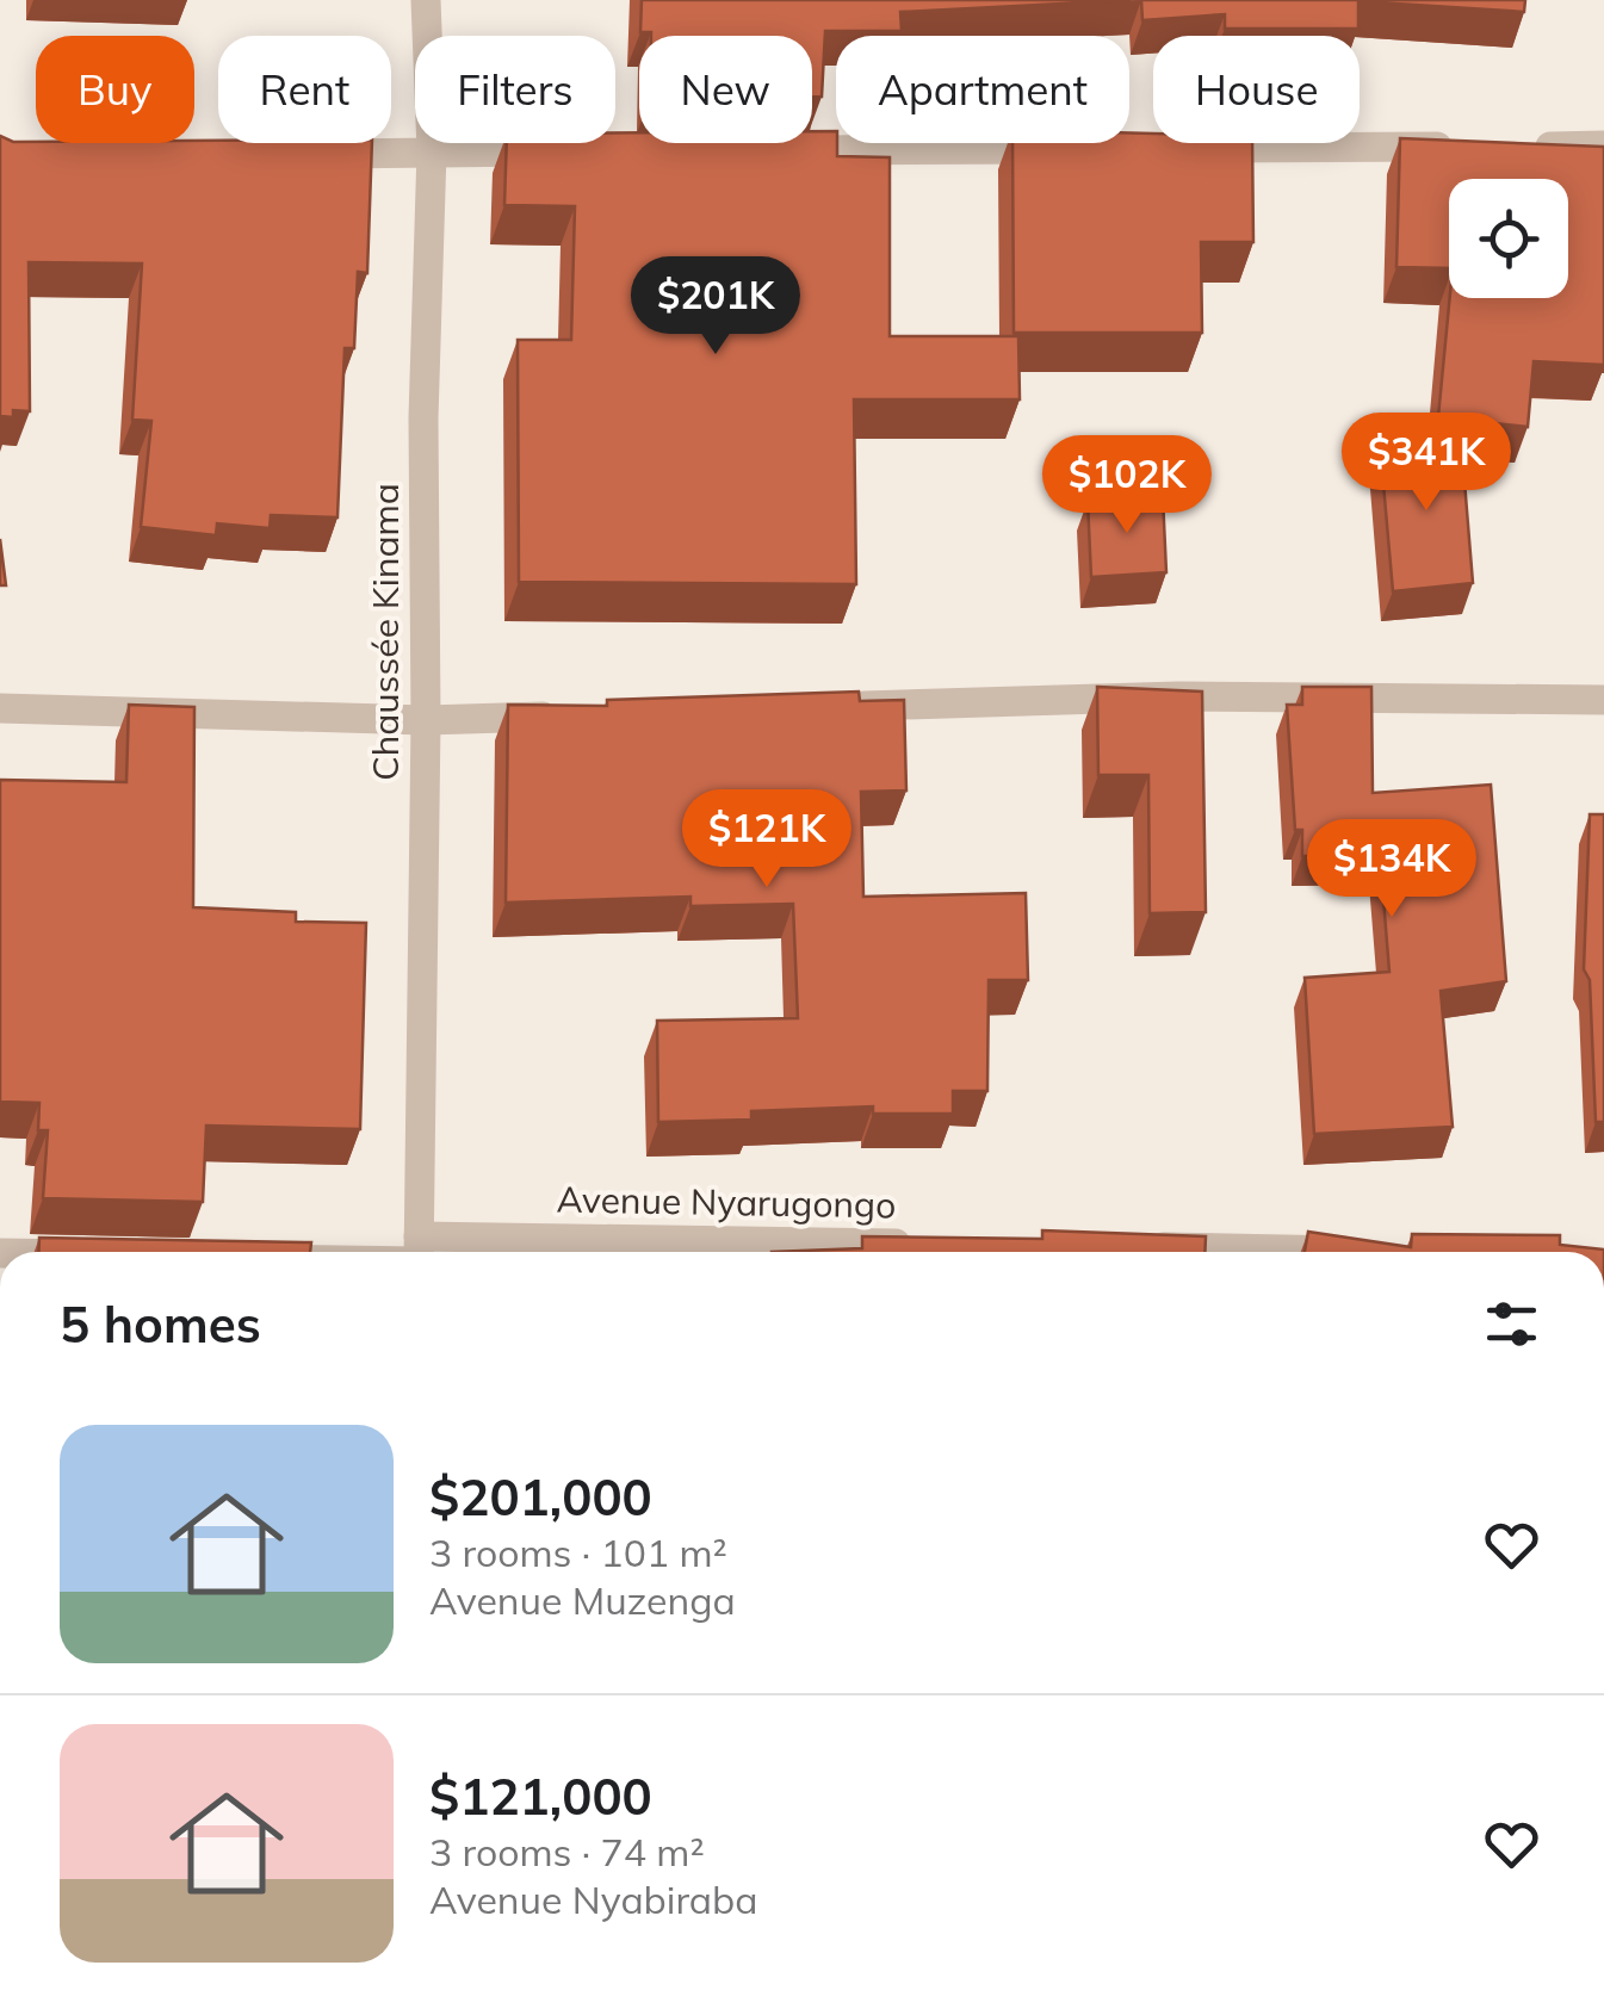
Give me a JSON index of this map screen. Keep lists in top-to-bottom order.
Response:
{
  "streets": {
    "street": ["Chaussée Kinama", "Avenue Nyarugongo"]
  },
  "page": {
    "chip": [
      "Buy",
      "Rent",
      "Filters",
      "New",
      "Apartment",
      "House"
    ],
    "price": [
      "$201K",
      "$341K",
      "$102K",
      "$121K",
      "$134K"
    ],
    "heading": "5 homes",
    "list": [
      {
        "name": "$201,000",
        "note": "3 rooms · 101 m² · Avenue Muzenga"
      },
      {
        "name": "$121,000",
        "note": "3 rooms · 74 m² · Avenue Nyabiraba"
      }
    ]
  }
}
